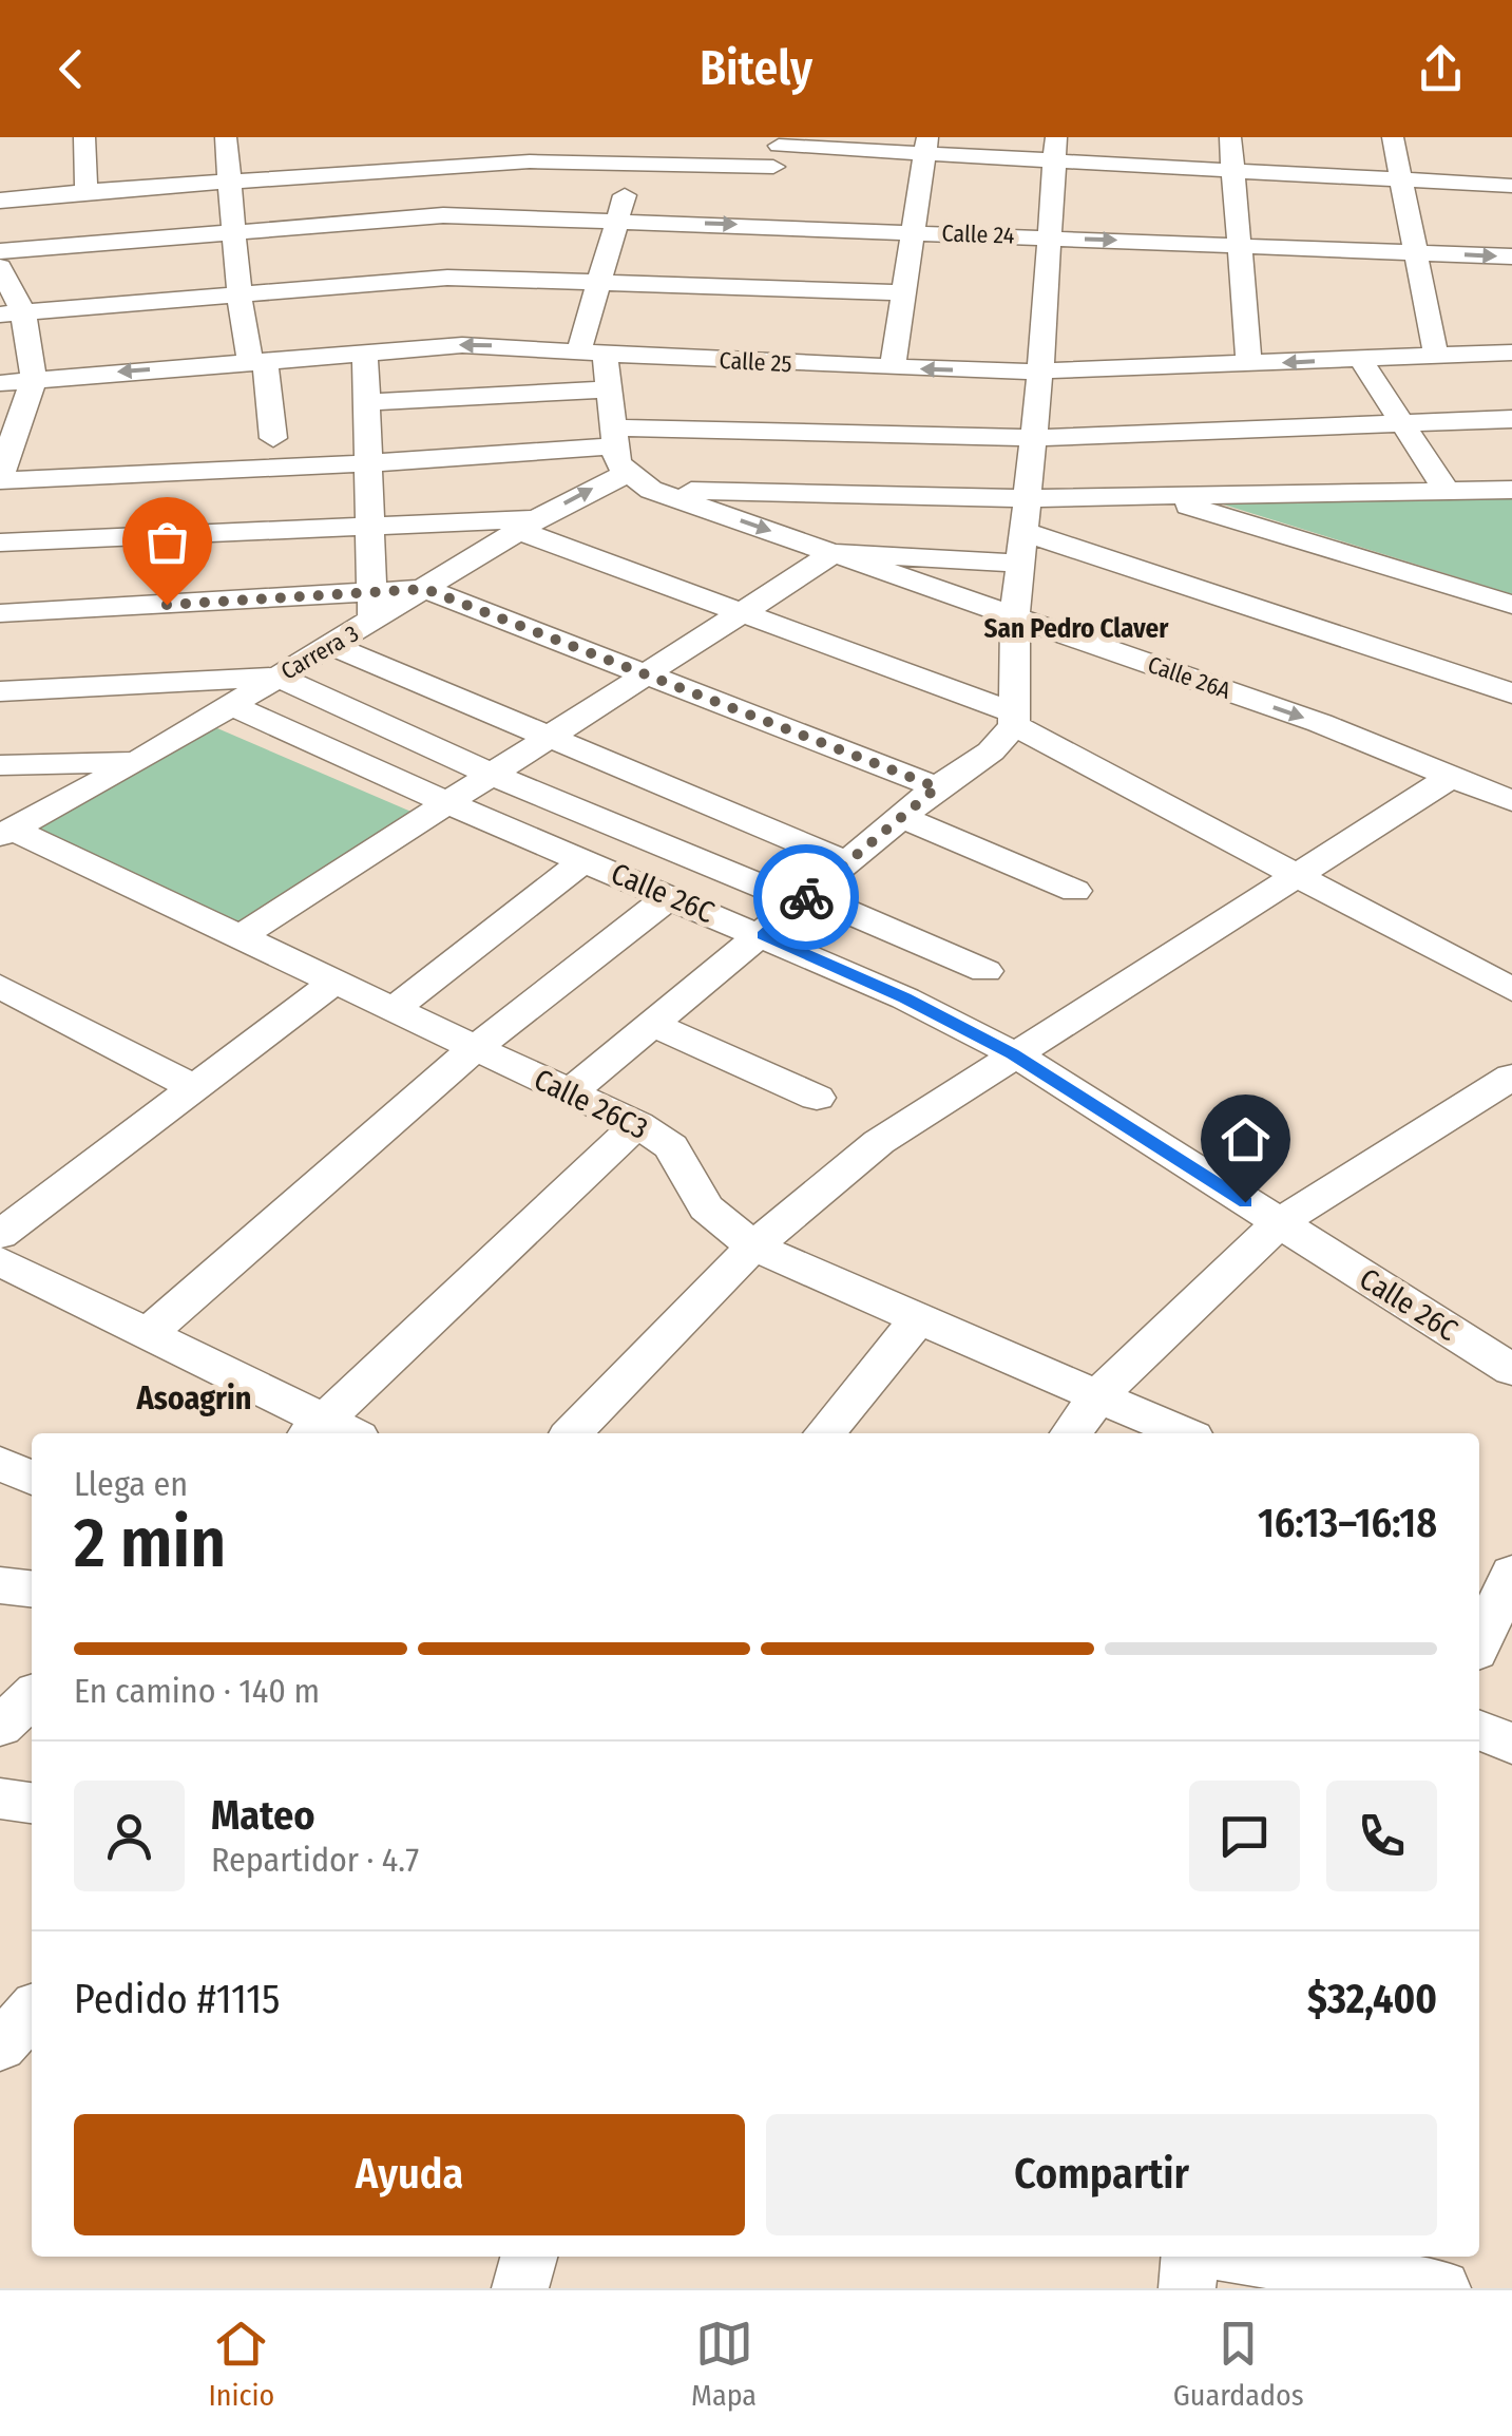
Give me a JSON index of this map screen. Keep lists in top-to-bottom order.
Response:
{
  "streets": {
    "street": [
      "Calle 24",
      "Calle 25",
      "Carrera 3",
      "Calle 26A",
      "Calle 26C",
      "Calle 26C3"
    ]
  },
  "crossings": [
    ["Carrera 3", "Calle 26A"],
    ["Carrera 3", "Calle 26C"],
    ["Carrera 3", "Calle 26C3"]
  ],
  "districts": ["San Pedro Claver", "Asoagrin"],
  "page": {
    "header": "Bitely",
    "heading": ["2 min", "Llega en", "16:13–16:18"],
    "panel": [
      "Mateo",
      "Repartidor · 4.7",
      "Pedido #1115",
      "$32,400"
    ],
    "bar": "En camino · 140 m",
    "buttons": ["Ayuda", "Compartir"],
    "tabs": ["Inicio", "Mapa", "Guardados"]
  }
}
